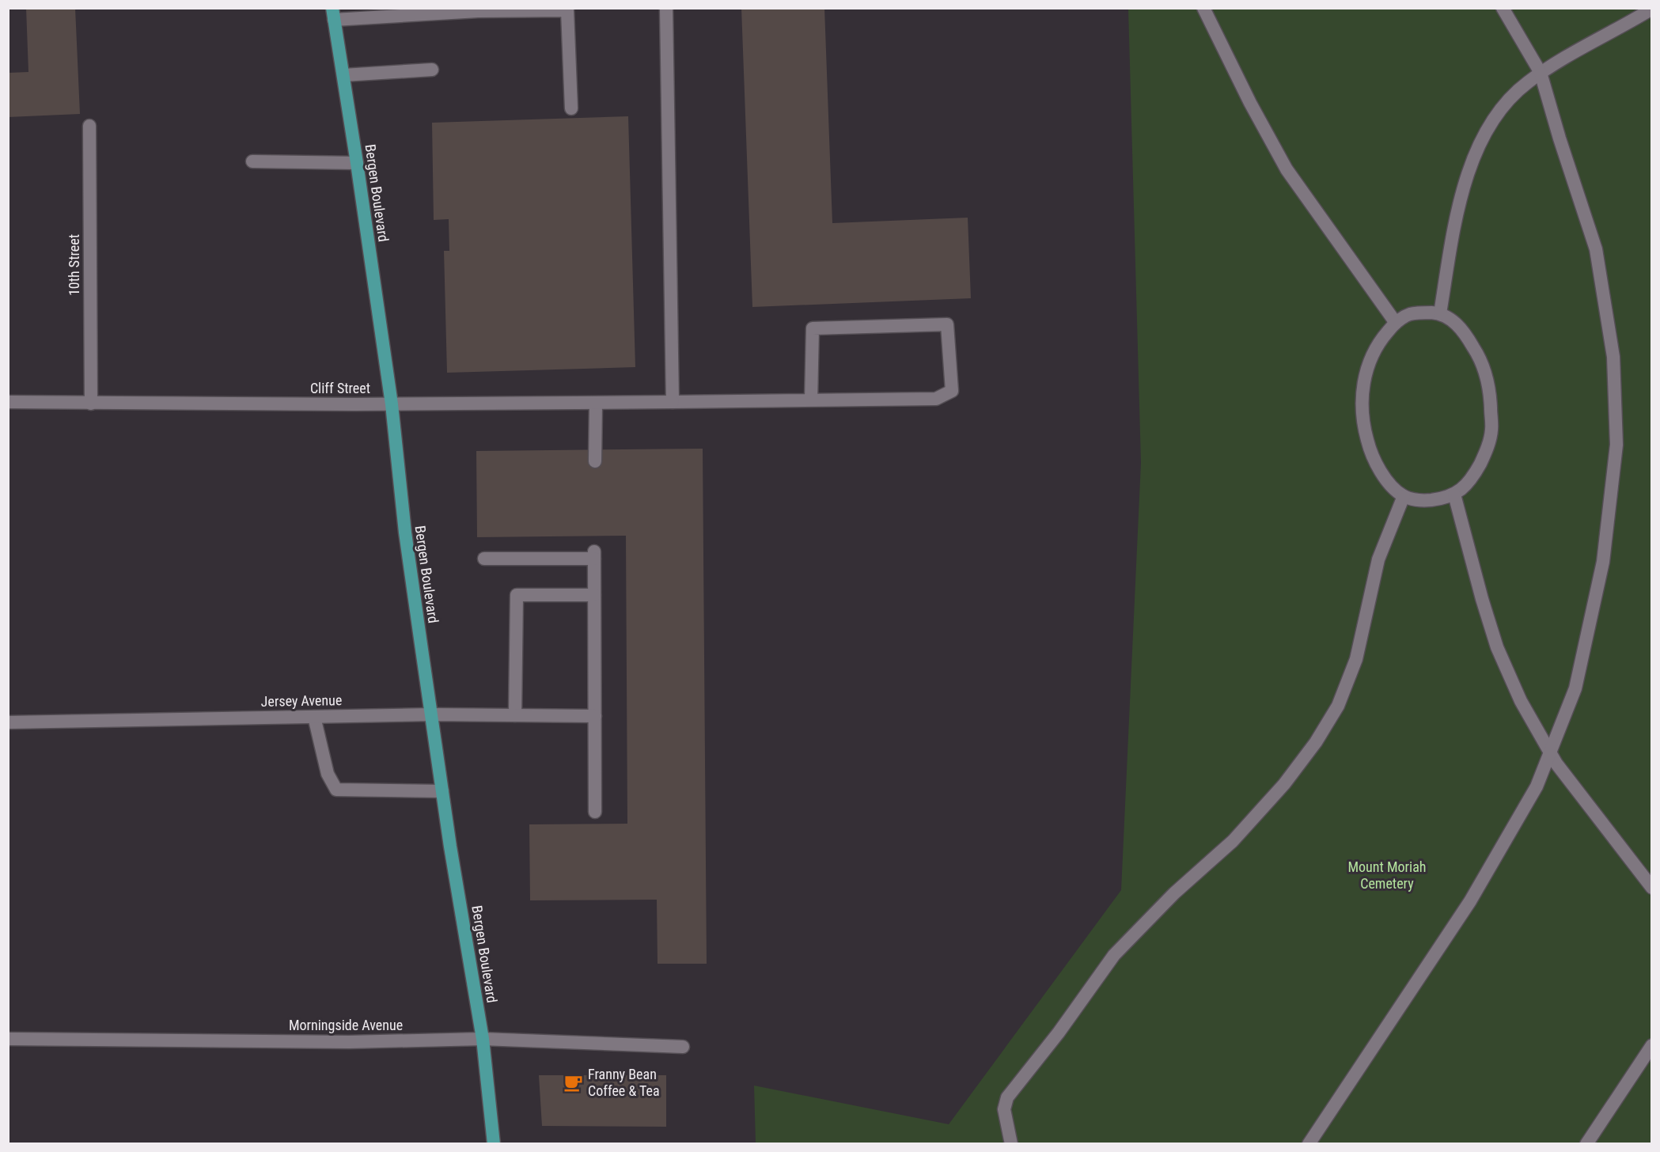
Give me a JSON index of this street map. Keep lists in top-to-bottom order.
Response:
{
  "streets": {
    "main road": ["Bergen Boulevard"],
    "street": [
      "10th Street",
      "Cliff Street",
      "Jersey Avenue",
      "Morningside Avenue"
    ]
  },
  "crossings": [
    ["Bergen Boulevard", "Cliff Street"],
    ["Bergen Boulevard", "Jersey Avenue"],
    ["Bergen Boulevard", "Morningside Avenue"],
    ["10th Street", "Cliff Street"]
  ],
  "parks": ["Mount Moriah Cemetery"],
  "places": {
    "cafe": ["Franny Bean Coffee & Tea"]
  }
}
